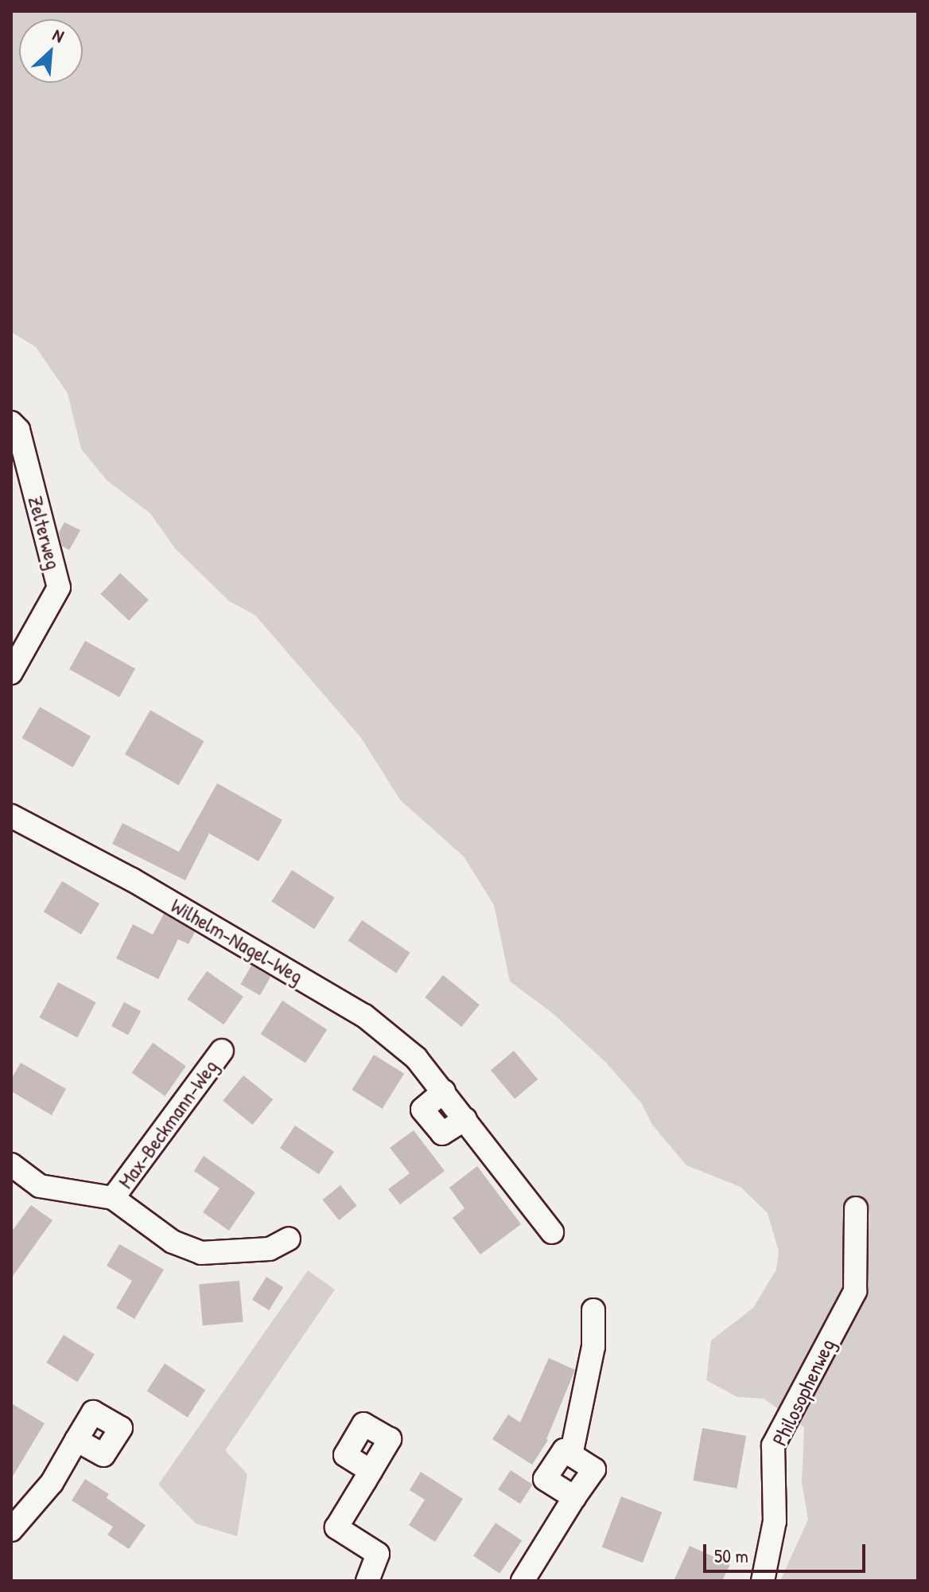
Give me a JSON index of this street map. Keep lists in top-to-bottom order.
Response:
{
  "streets": {
    "street": [
      "Zelterweg",
      "Wilhelm-Nagel-Weg",
      "Max-Beckmann-Weg",
      "Philosophenweg"
    ]
  },
  "scale_bar": "50 m",
  "north": "top right"
}
